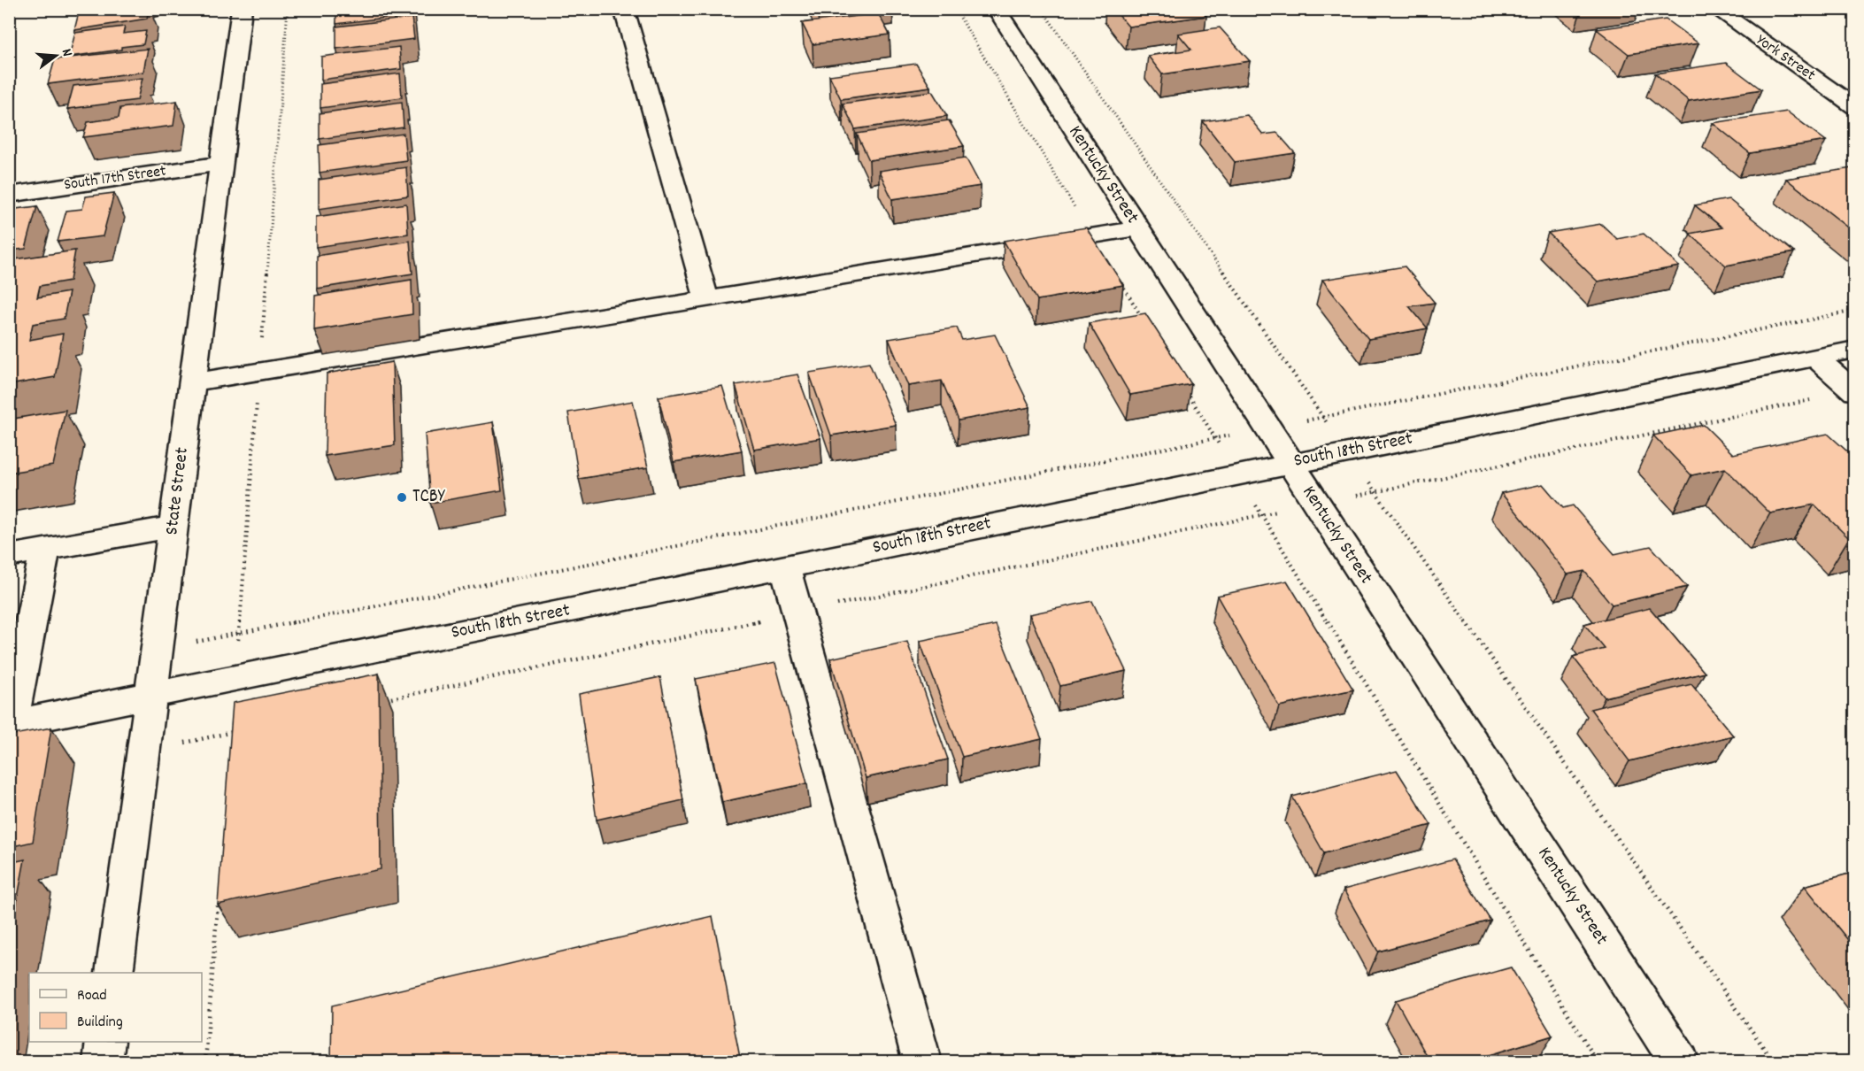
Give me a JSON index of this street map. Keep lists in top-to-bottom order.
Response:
{
  "streets": {
    "street": [
      "York Street",
      "Kentucky Street",
      "South 17th Street",
      "South 18th Street",
      "State Street"
    ]
  },
  "crossings": [
    ["Kentucky Street", "South 18th Street"],
    ["South 17th Street", "State Street"],
    ["South 18th Street", "State Street"]
  ],
  "places": ["TCBY"],
  "legend": ["Road", "Building"],
  "north": "right"
}
